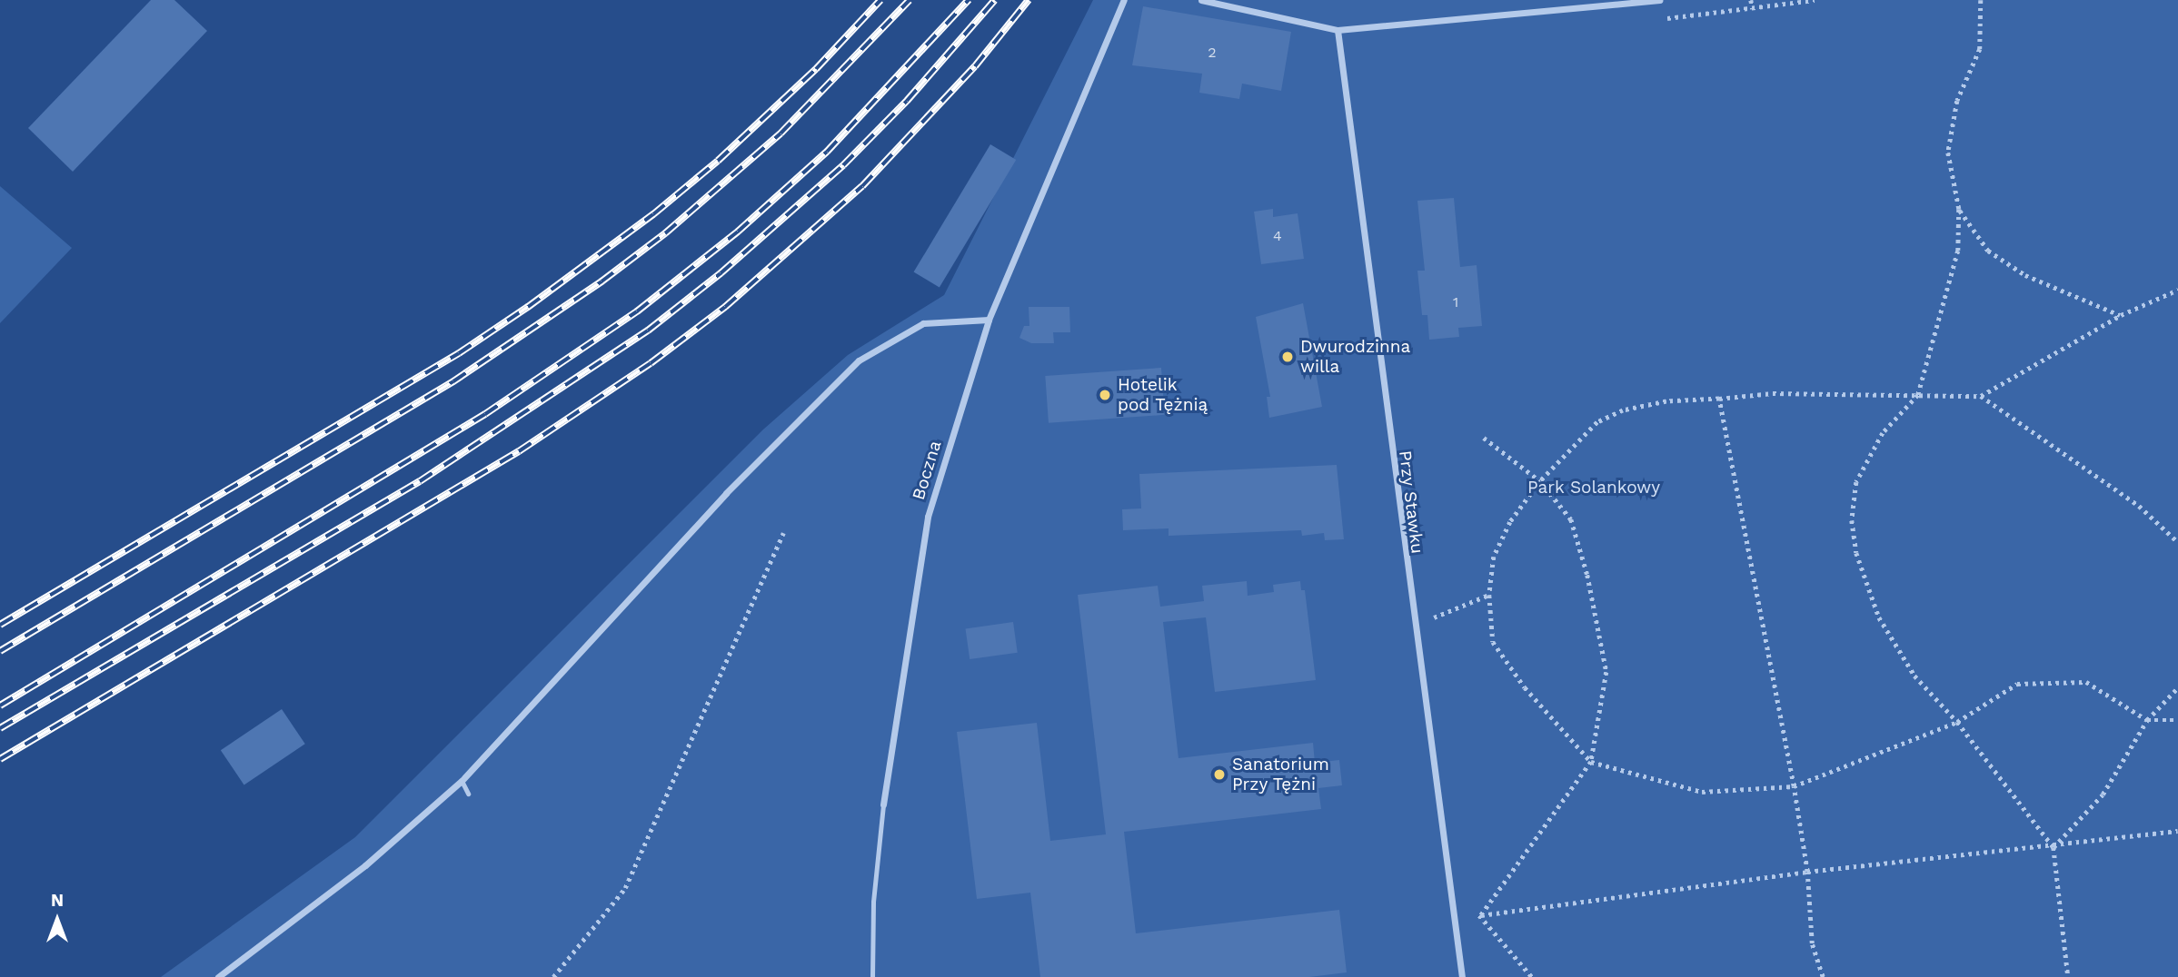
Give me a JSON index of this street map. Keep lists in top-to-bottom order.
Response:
{
  "streets": {
    "street": ["Boczna", "Przy Stawku"]
  },
  "parks": ["Park Solankowy"],
  "places": ["Dwurodzinna willa", "Hotelik pod Tężnią", "Sanatorium Przy Tężni"],
  "house_numbers": ["2", "4", "1"],
  "north": "top"
}
